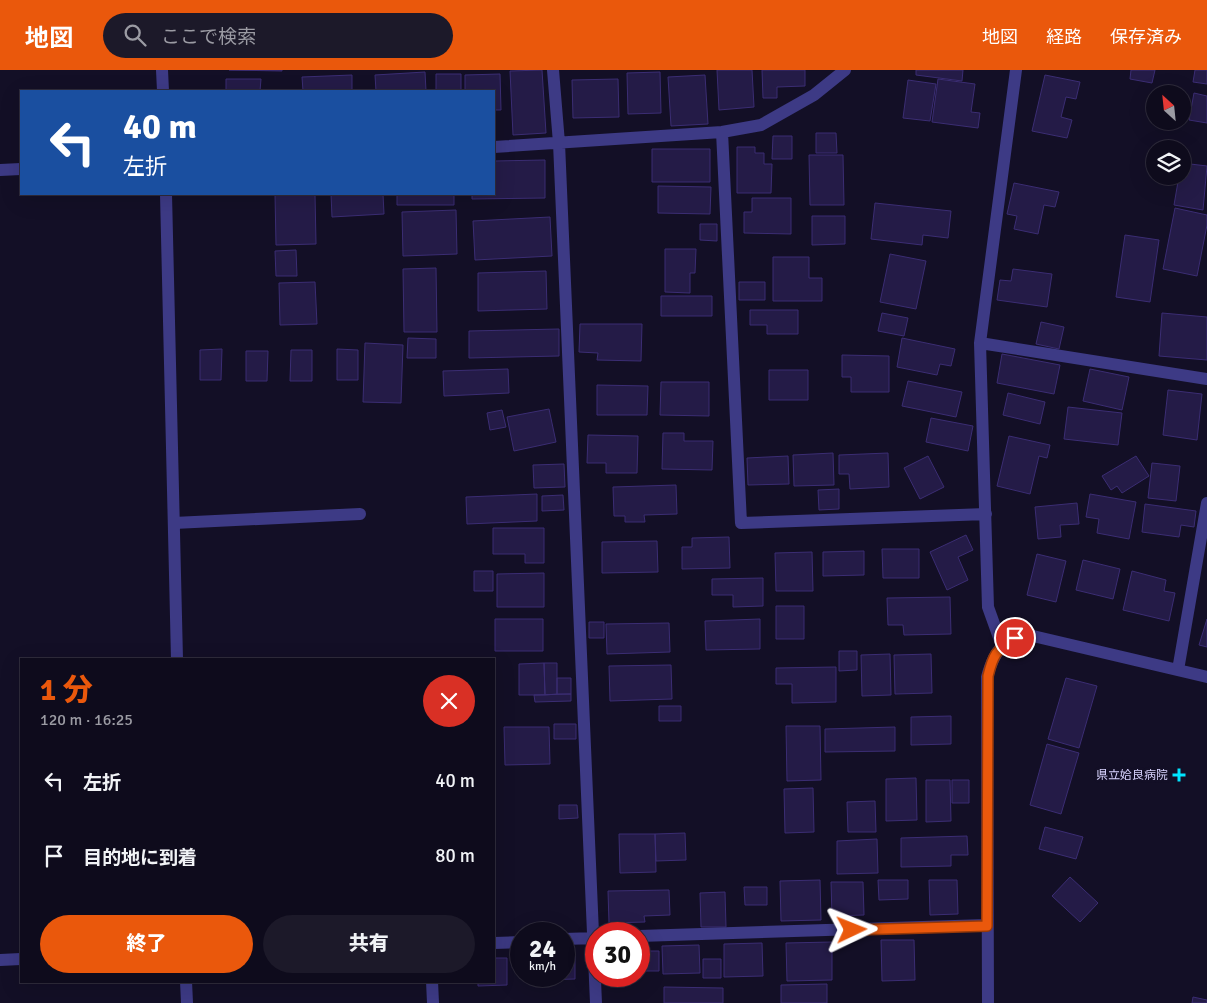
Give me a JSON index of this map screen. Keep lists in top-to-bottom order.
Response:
{
  "places": {
    "health": ["県立姶良病院"]
  },
  "north": "top left",
  "page": {
    "header": "地図",
    "search": "ここで検索",
    "nav": ["地図", "経路", "保存済み"],
    "turn": ["40 m", "左折"],
    "heading": ["1 分", "120 m · 16:25"],
    "list": [
      {
        "name": "左折",
        "value": "40 m"
      },
      {
        "name": "目的地に到着",
        "value": "80 m"
      }
    ],
    "buttons": ["終了", "共有"],
    "speed": "24 km/h",
    "limit": "30"
  }
}
